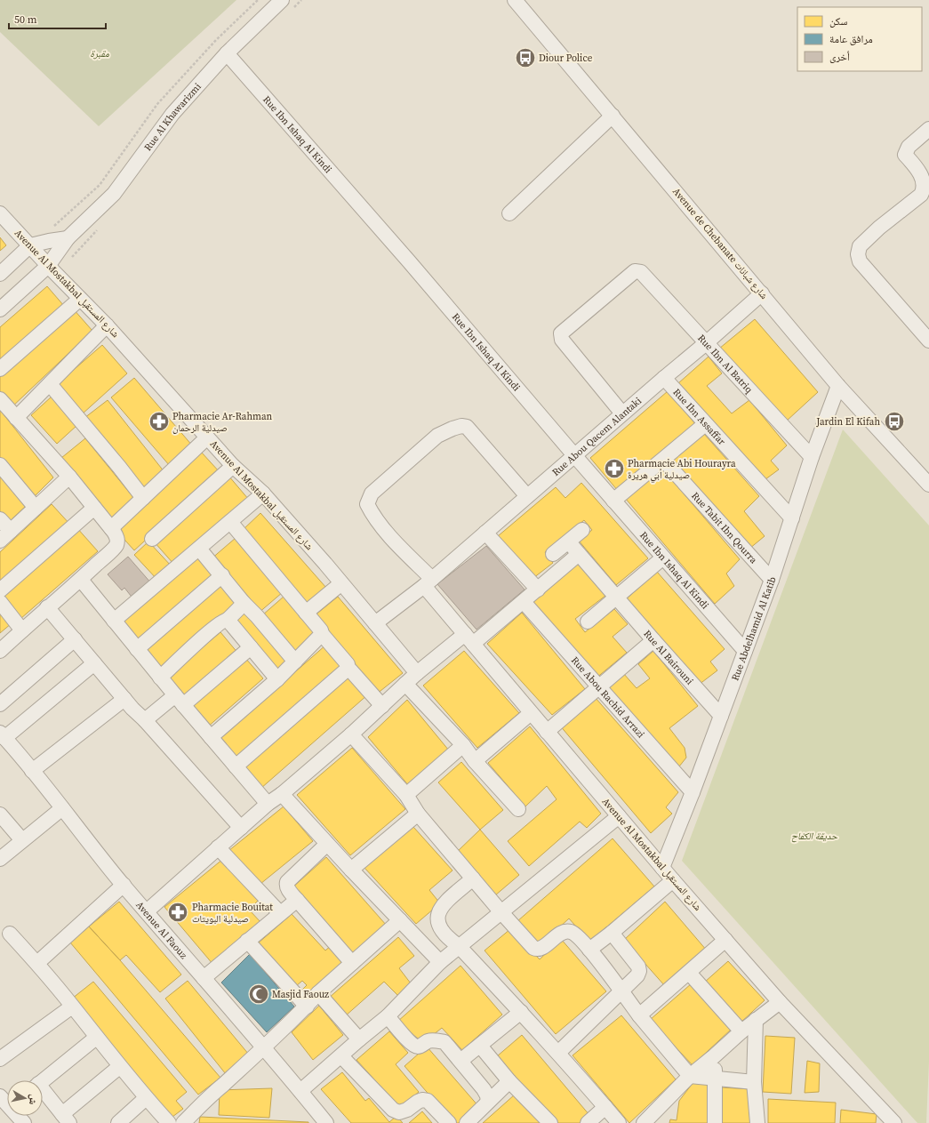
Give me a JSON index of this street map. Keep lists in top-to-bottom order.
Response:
{
  "streets": {
    "street": [
      "Rue Al Khawarizmi",
      "Rue Ibn Ishaq Al Kindi",
      "Avenue de Chebanate شارع شبانات",
      "Avenue Al Mostakbal شارع المستقبل",
      "Rue Ibn Al Batriq",
      "Rue Ibn Assaffar",
      "Rue Abou Qacem Alantaki",
      "Rue Tabit Ibn Qourra",
      "Rue Abdelhamid Al Katib",
      "Rue Al Bairouni",
      "Rue Abou Rachid Arrazi",
      "Avenue Al Faouz"
    ]
  },
  "crossings": [
    ["Rue Al Khawarizmi", "Rue Ibn Ishaq Al Kindi"],
    ["Rue Al Khawarizmi", "Avenue Al Mostakbal شارع المستقبل"],
    ["Rue Ibn Ishaq Al Kindi", "Rue Abou Qacem Alantaki"],
    ["Rue Ibn Ishaq Al Kindi", "Rue Abdelhamid Al Katib"],
    ["Avenue de Chebanate شارع شبانات", "Rue Abou Qacem Alantaki"],
    ["Avenue de Chebanate شارع شبانات", "Rue Abdelhamid Al Katib"],
    ["Avenue Al Mostakbal شارع المستقبل", "Rue Abou Qacem Alantaki"],
    ["Avenue Al Mostakbal شارع المستقبل", "Rue Abdelhamid Al Katib"],
    ["Rue Ibn Al Batriq", "Rue Abou Qacem Alantaki"],
    ["Rue Ibn Al Batriq", "Rue Abdelhamid Al Katib"],
    ["Rue Ibn Assaffar", "Rue Abou Qacem Alantaki"],
    ["Rue Ibn Assaffar", "Rue Abdelhamid Al Katib"],
    ["Rue Tabit Ibn Qourra", "Rue Abdelhamid Al Katib"],
    ["Rue Abdelhamid Al Katib", "Rue Al Bairouni"],
    ["Rue Abdelhamid Al Katib", "Rue Abou Rachid Arrazi"]
  ],
  "parks": ["مقبرة", "حديقة الكفاح"],
  "places": {
    "bus stop": ["Diour Police", "Jardin El Kifah"],
    "pharmacy": ["Pharmacie Ar-Rahman صيدلية الرحمان", "Pharmacie Abi Hourayra صيدلية أبي هريرة", "Pharmacie Bouitat صيدلية البويتات"],
    "mosque": ["Masjid Faouz"]
  },
  "legend": ["سكن", "مرافق عامة", "أخرى"],
  "scale_bar": "50 m",
  "north": "right"
}
